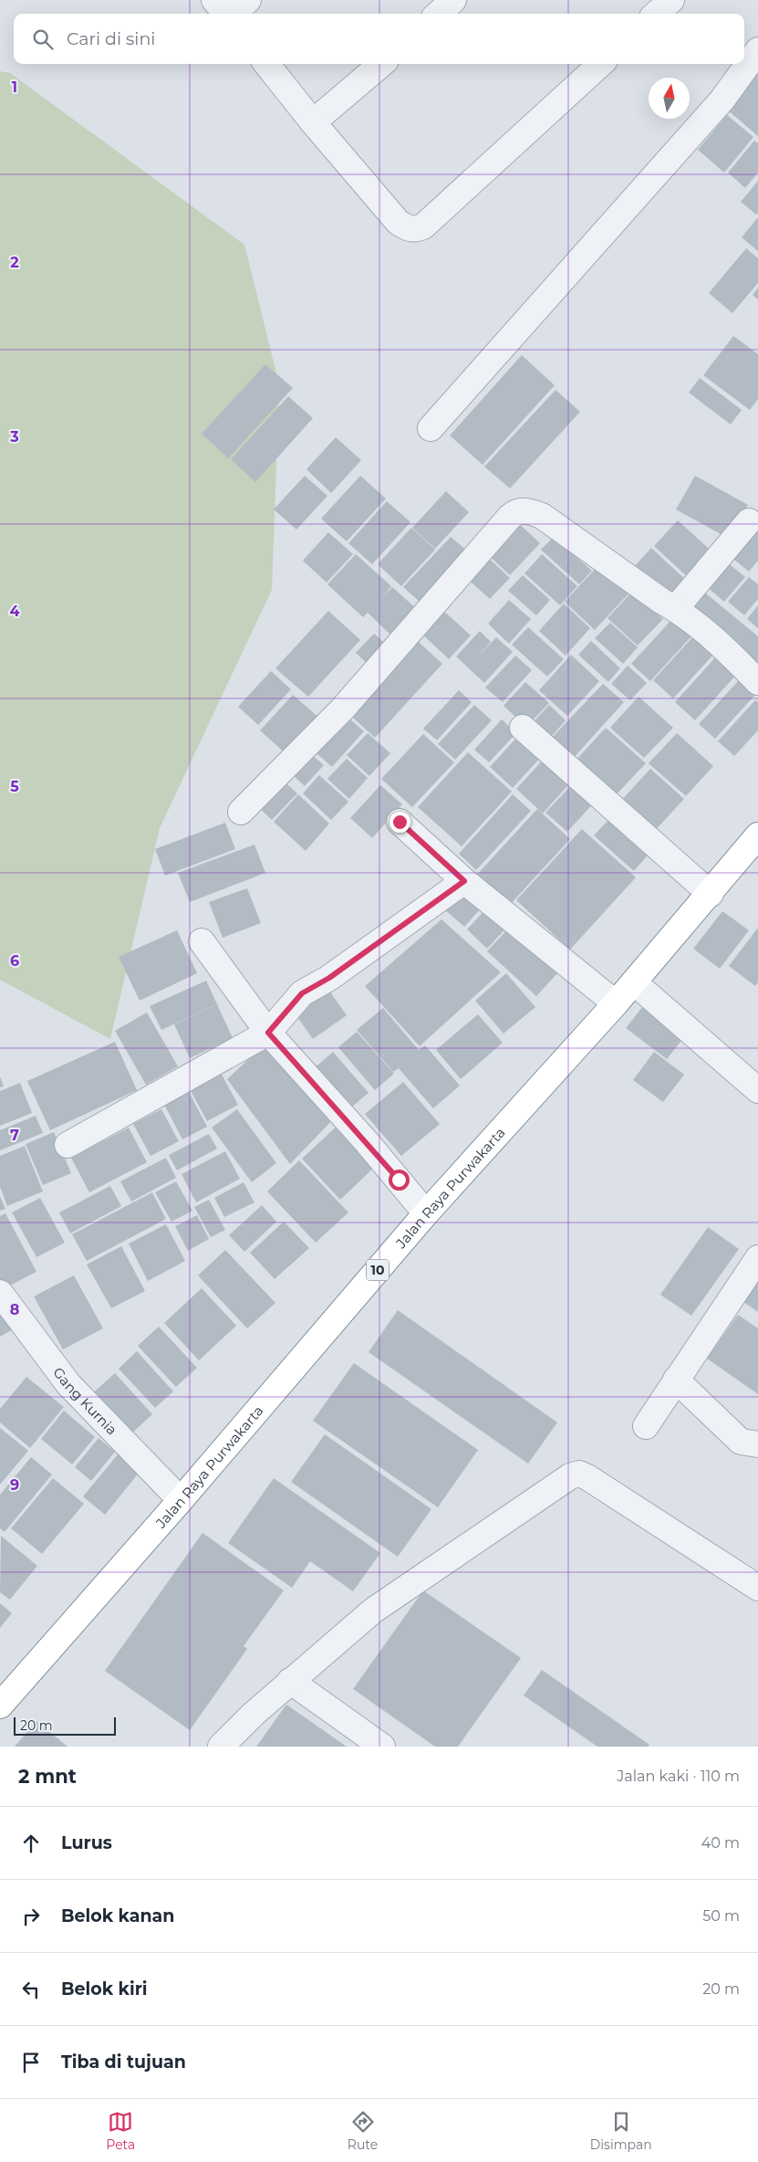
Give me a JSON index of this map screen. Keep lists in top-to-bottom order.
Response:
{
  "streets": {
    "highway": ["Jalan Raya Purwakarta", "10"],
    "street": ["Gang Kurnia"]
  },
  "crossings": [
    ["Jalan Raya Purwakarta", "Gang Kurnia"]
  ],
  "scale_bar": "20 m",
  "north": "top",
  "page": {
    "search": "Cari di sini",
    "scale": "20 m",
    "heading": ["2 mnt", "Jalan kaki · 110 m"],
    "list": [
      ["Lurus", "40 m"],
      ["Belok kanan", "50 m"],
      ["Belok kiri", "20 m"],
      "Tiba di tujuan"
    ],
    "nav": ["Peta", "Rute", "Disimpan"]
  },
  "grid": {
    "rows": [
      "1",
      "2",
      "3",
      "4",
      "5",
      "6",
      "7",
      "8",
      "9"
    ]
  }
}
